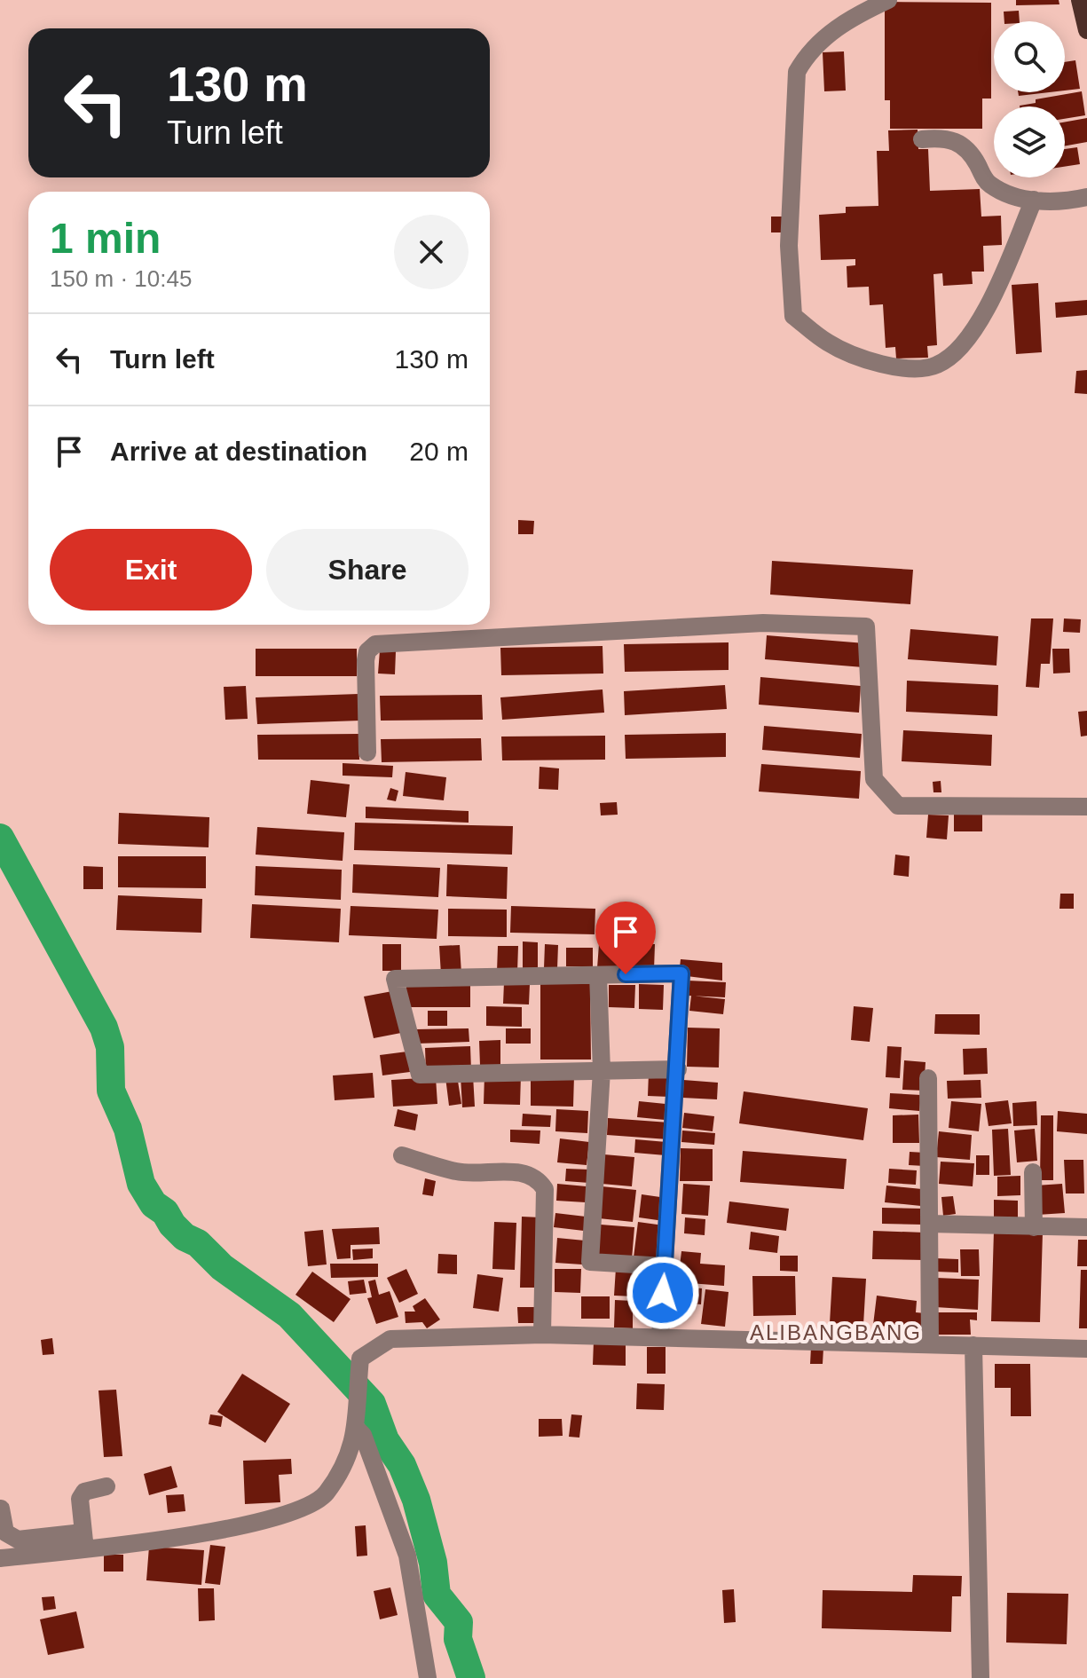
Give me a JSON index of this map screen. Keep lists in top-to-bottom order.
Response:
{
  "districts": ["ALIBANGBANG"],
  "page": {
    "turn": ["130 m", "Turn left"],
    "heading": ["1 min", "150 m · 10:45"],
    "list": [
      {
        "name": "Turn left",
        "value": "130 m"
      },
      {
        "name": "Arrive at destination",
        "value": "20 m"
      }
    ],
    "buttons": ["Exit", "Share"]
  }
}
